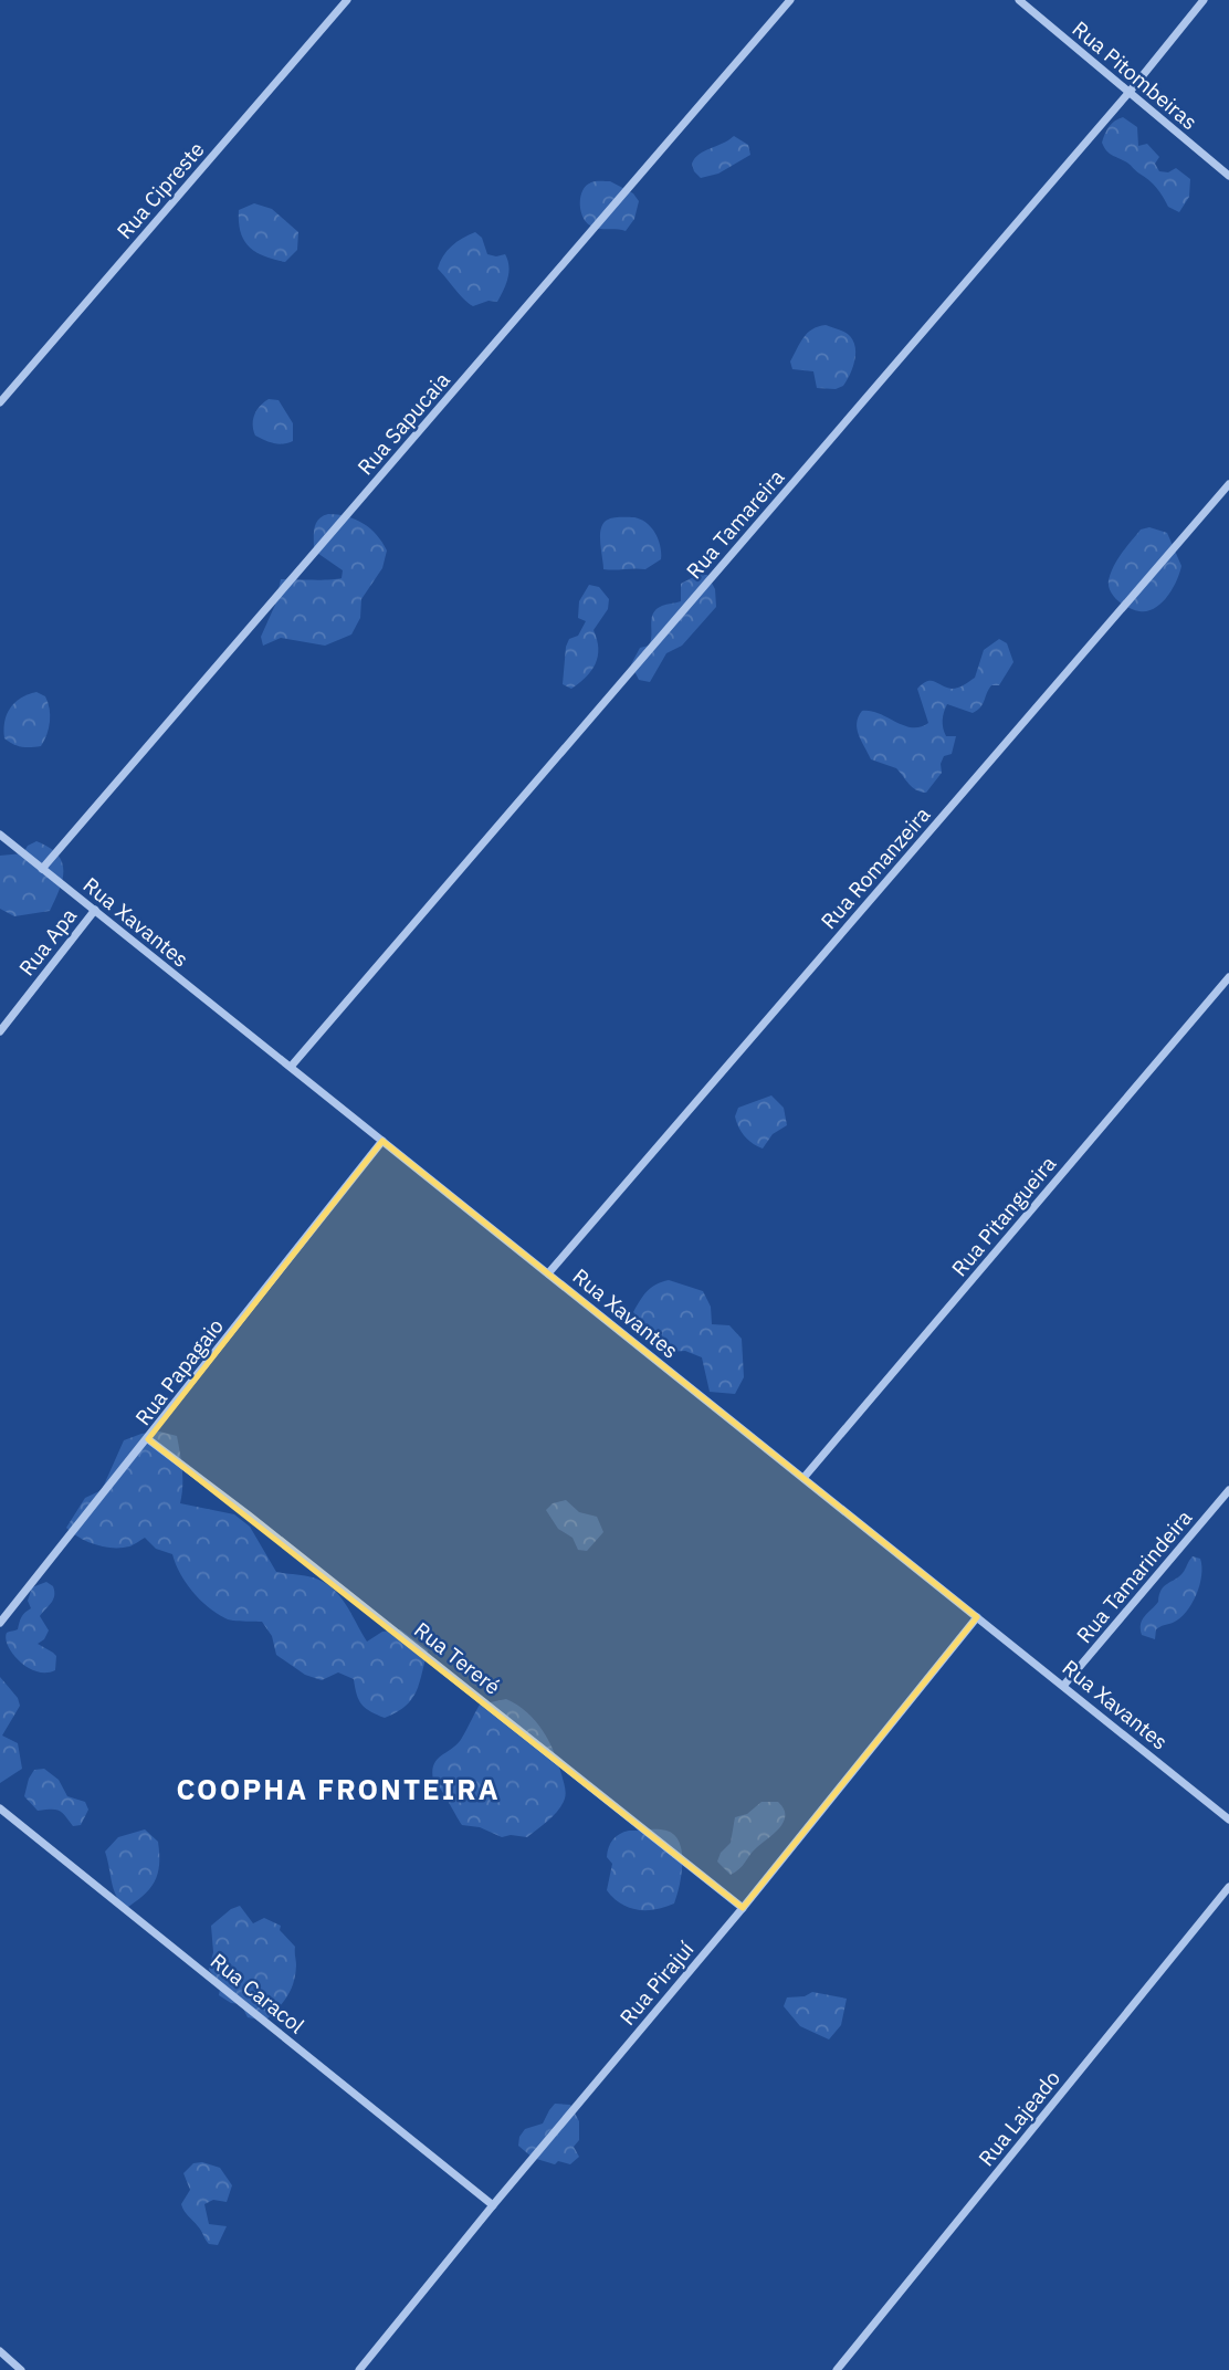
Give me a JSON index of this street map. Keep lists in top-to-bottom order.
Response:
{
  "streets": {
    "street": [
      "Rua Pitombeiras",
      "Rua Cipreste",
      "Rua Sapucaia",
      "Rua Tamareira",
      "Rua Romanzeira",
      "Rua Xavantes",
      "Rua Apa",
      "Rua Pitangueira",
      "Rua Papagaio",
      "Rua Tamarindeira",
      "Rua Tereré",
      "Rua Pirajuí",
      "Rua Caracol",
      "Rua Lajeado"
    ]
  },
  "crossings": [
    ["Rua Pitombeiras", "Rua Tamareira"],
    ["Rua Sapucaia", "Rua Xavantes"],
    ["Rua Tamareira", "Rua Xavantes"],
    ["Rua Romanzeira", "Rua Xavantes"],
    ["Rua Xavantes", "Rua Apa"],
    ["Rua Xavantes", "Rua Pitangueira"],
    ["Rua Xavantes", "Rua Papagaio"],
    ["Rua Xavantes", "Rua Tamarindeira"],
    ["Rua Xavantes", "Rua Pirajuí"],
    ["Rua Papagaio", "Rua Tereré"],
    ["Rua Tereré", "Rua Pirajuí"],
    ["Rua Pirajuí", "Rua Caracol"]
  ],
  "districts": ["COOPHA FRONTEIRA"]
}
